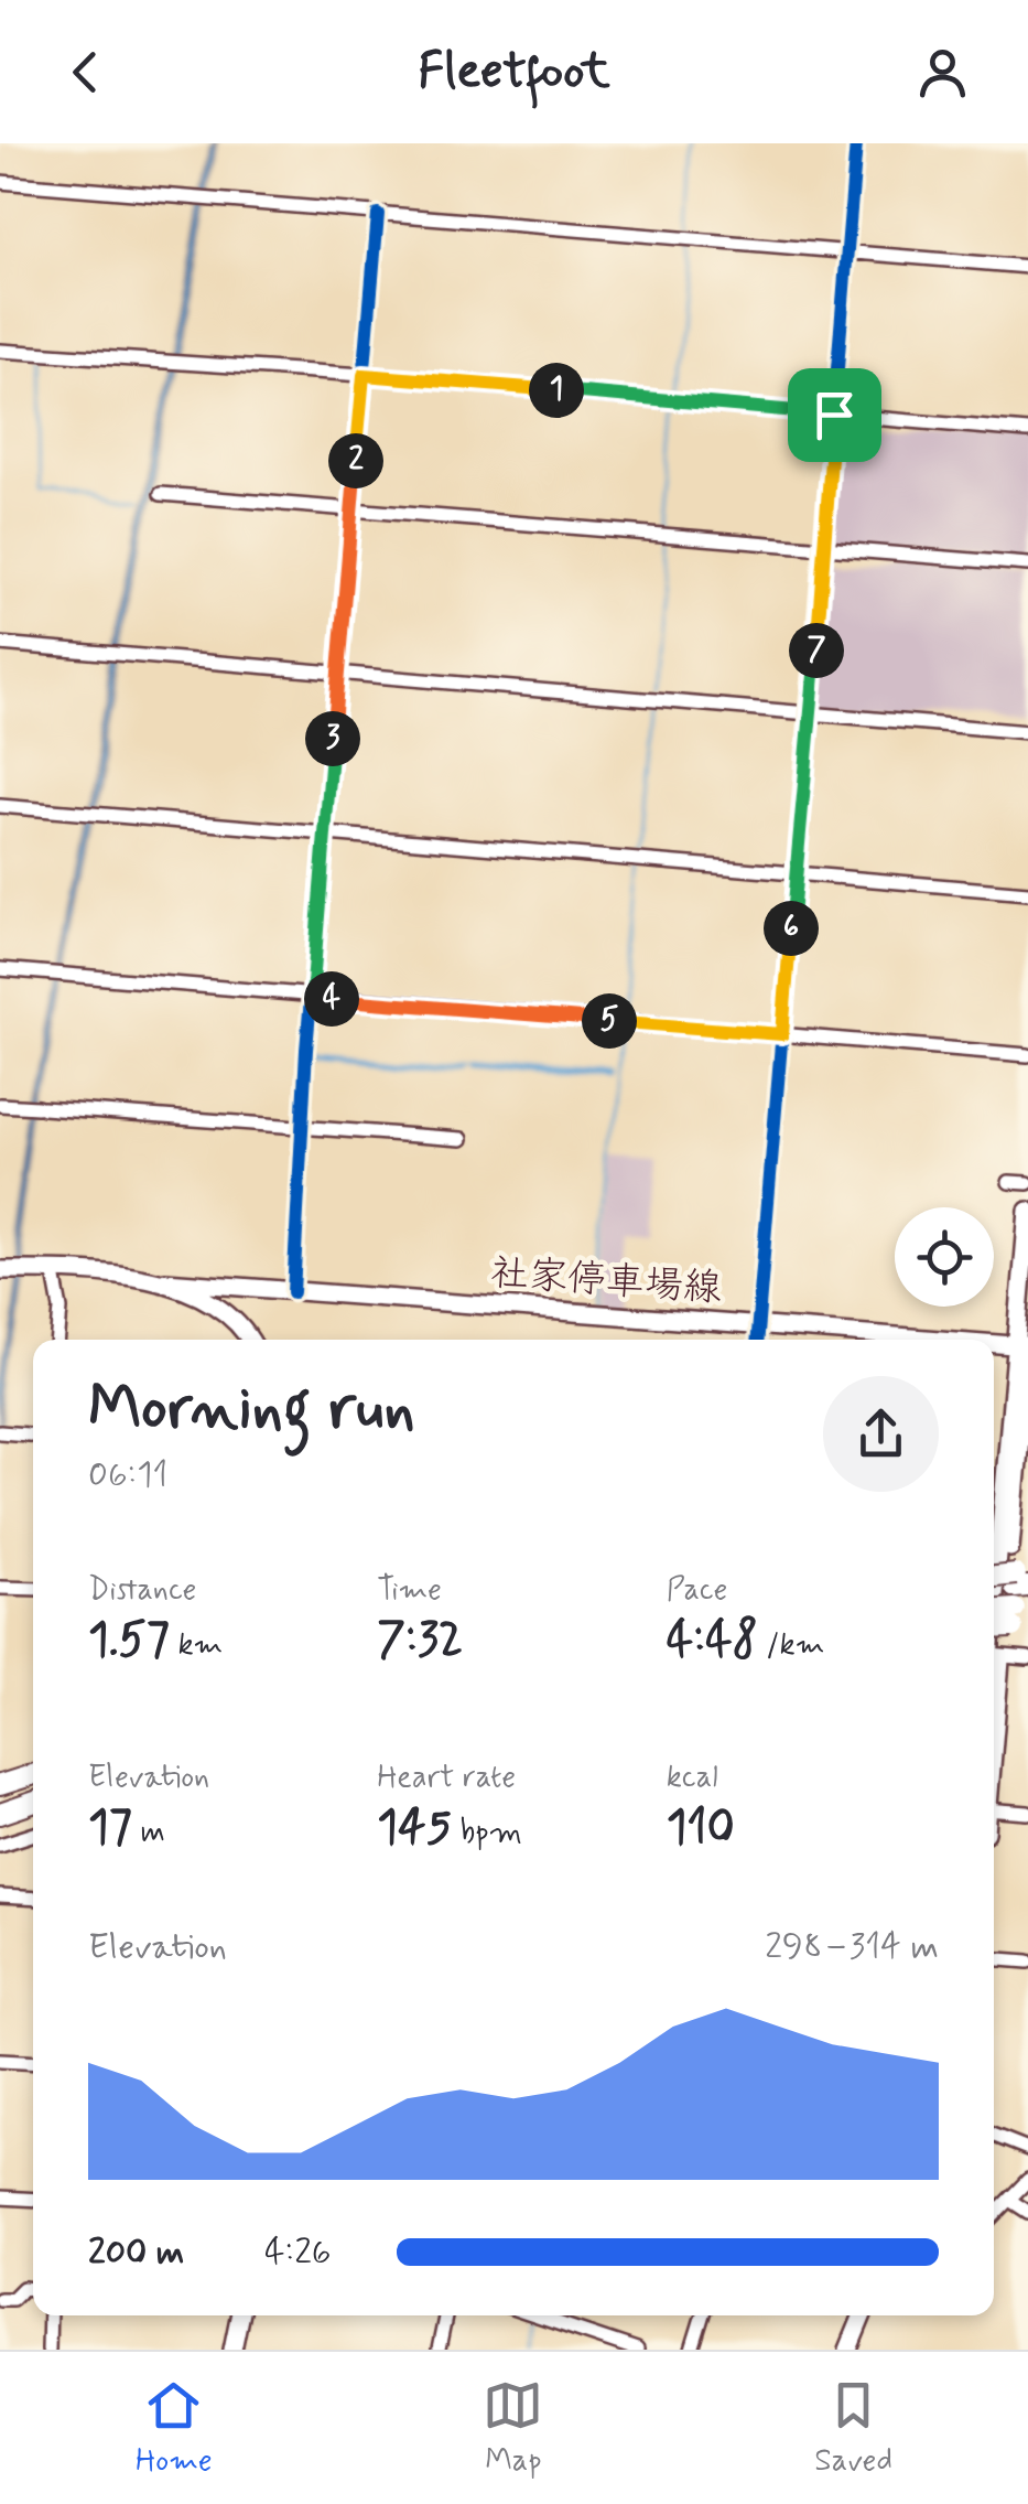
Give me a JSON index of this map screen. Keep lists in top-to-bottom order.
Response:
{
  "streets": {
    "main road": ["社家停車場線"]
  },
  "page": {
    "header": "Fleetfoot",
    "pins": [
      "1",
      "2",
      "7",
      "3",
      "6",
      "4",
      "5"
    ],
    "heading": ["Morning run", "06:11"],
    "stats": [
      ["Distance", "1.57 km"],
      ["Time", "7:32"],
      ["Pace", "4:48 /km"],
      ["Elevation", "17 m"],
      ["Heart rate", "145 bpm"],
      ["kcal", "110"]
    ],
    "chart": ["Elevation", "298–314 m"],
    "list": [
      {
        "name": "200 m",
        "note": "4:26"
      }
    ],
    "tabs": ["Home", "Map", "Saved"]
  }
}
